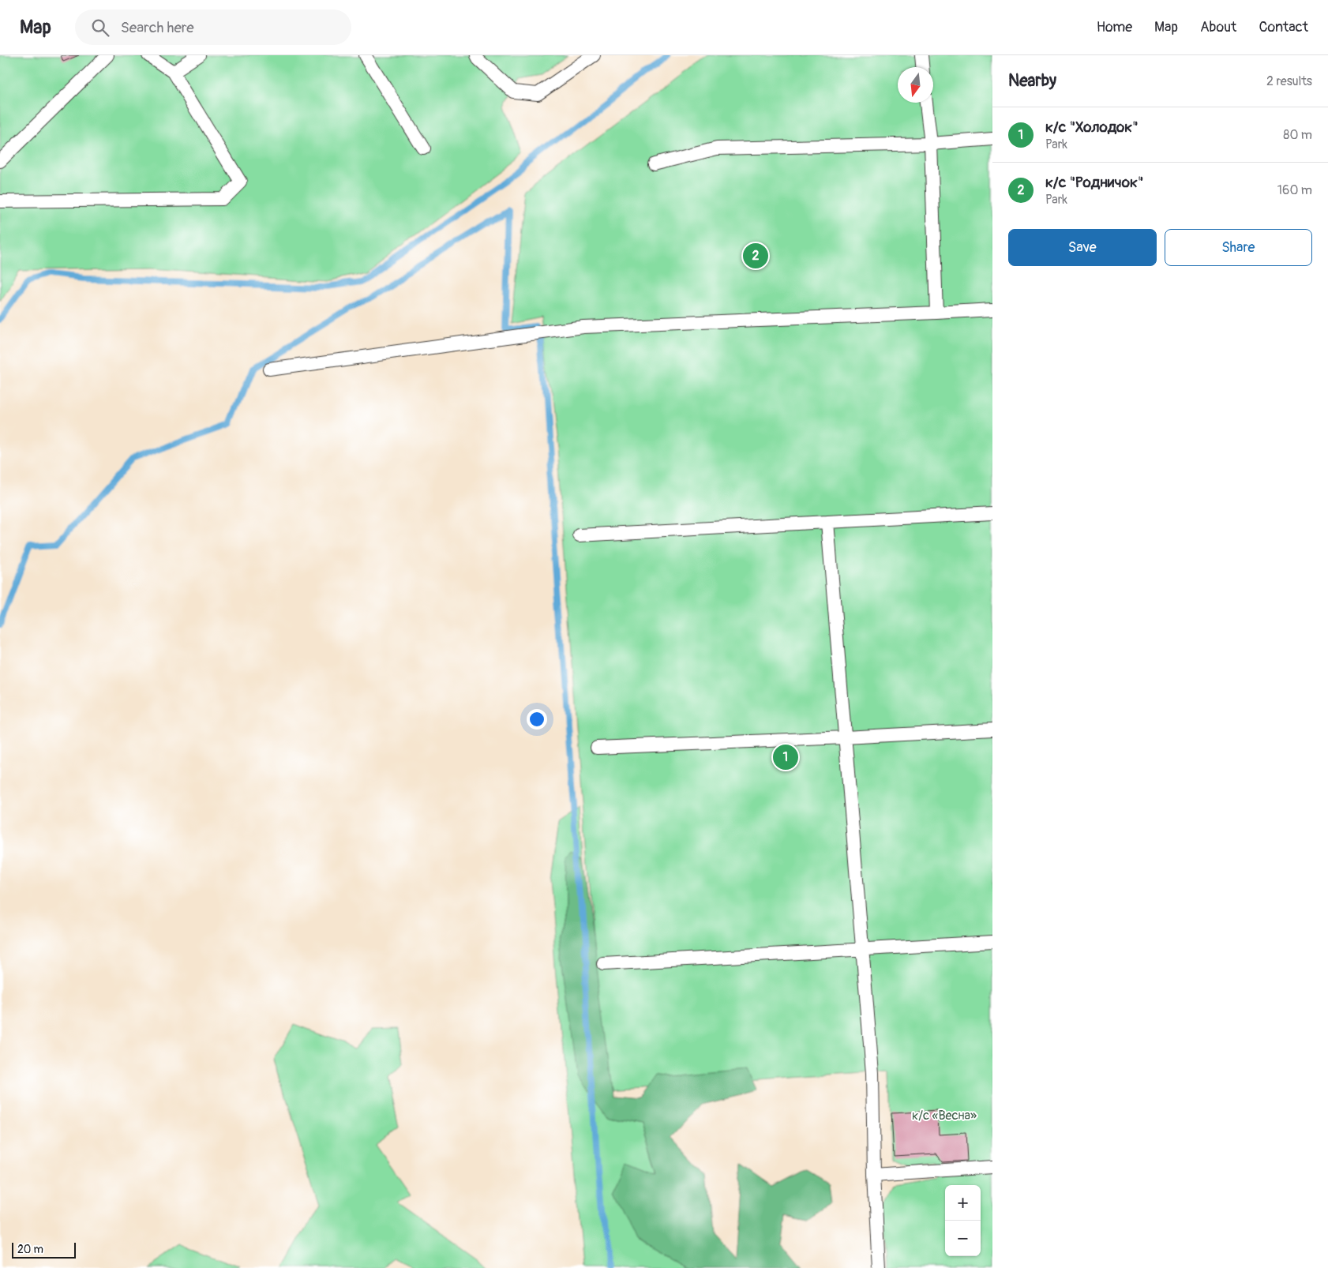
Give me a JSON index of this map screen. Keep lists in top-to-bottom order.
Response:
{
  "parks": ["к/с «Весна»"],
  "scale_bar": "20 m",
  "north": "bottom",
  "page": {
    "header": "Map",
    "search": "Search here",
    "nav": [
      "Home",
      "Map",
      "About",
      "Contact"
    ],
    "heading": ["Nearby", "2 results"],
    "list": [
      {
        "mark": "1",
        "name": "к/с \"Холодок\"",
        "note": "Park",
        "value": "80 m"
      },
      {
        "mark": "2",
        "name": "к/с \"Родничок\"",
        "note": "Park",
        "value": "160 m"
      }
    ],
    "buttons": ["Save", "Share"],
    "pins": ["2", "1"],
    "map_buttons": ["+", "−"],
    "scale": "20 m"
  }
}
